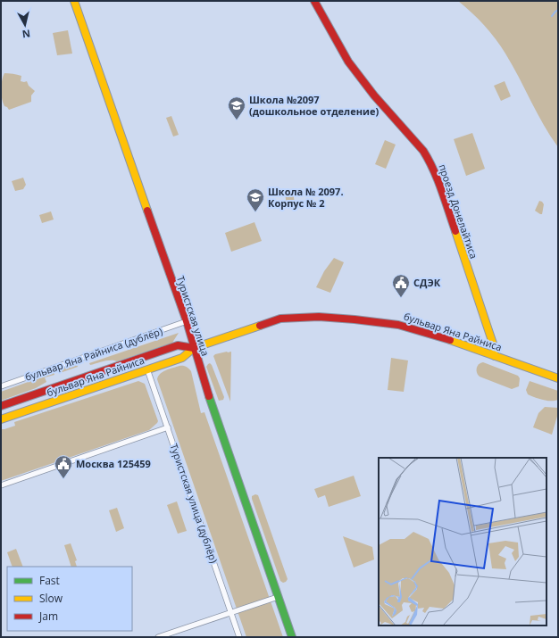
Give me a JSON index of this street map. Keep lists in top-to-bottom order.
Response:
{
  "streets": {
    "main road": ["проезд Донелайтиса", "Туристская улица", "бульвар Яна Райниса"],
    "street": ["бульвар Яна Райниса (дублёр)", "Туристская улица (дублёр)"]
  },
  "crossings": [
    ["проезд Донелайтиса", "бульвар Яна Райниса"],
    ["Туристская улица", "бульвар Яна Райниса"],
    ["Туристская улица", "бульвар Яна Райниса (дублёр)"],
    ["бульвар Яна Райниса", "Туристская улица (дублёр)"]
  ],
  "places": {
    "school or university": ["Школа №2097 (дошкольное отделение)", "Школа № 2097. Корпус № 2"],
    "public building": ["СДЭК", "Москва 125459"]
  },
  "legend": ["Fast", "Slow", "Jam"],
  "north": "bottom"
}
